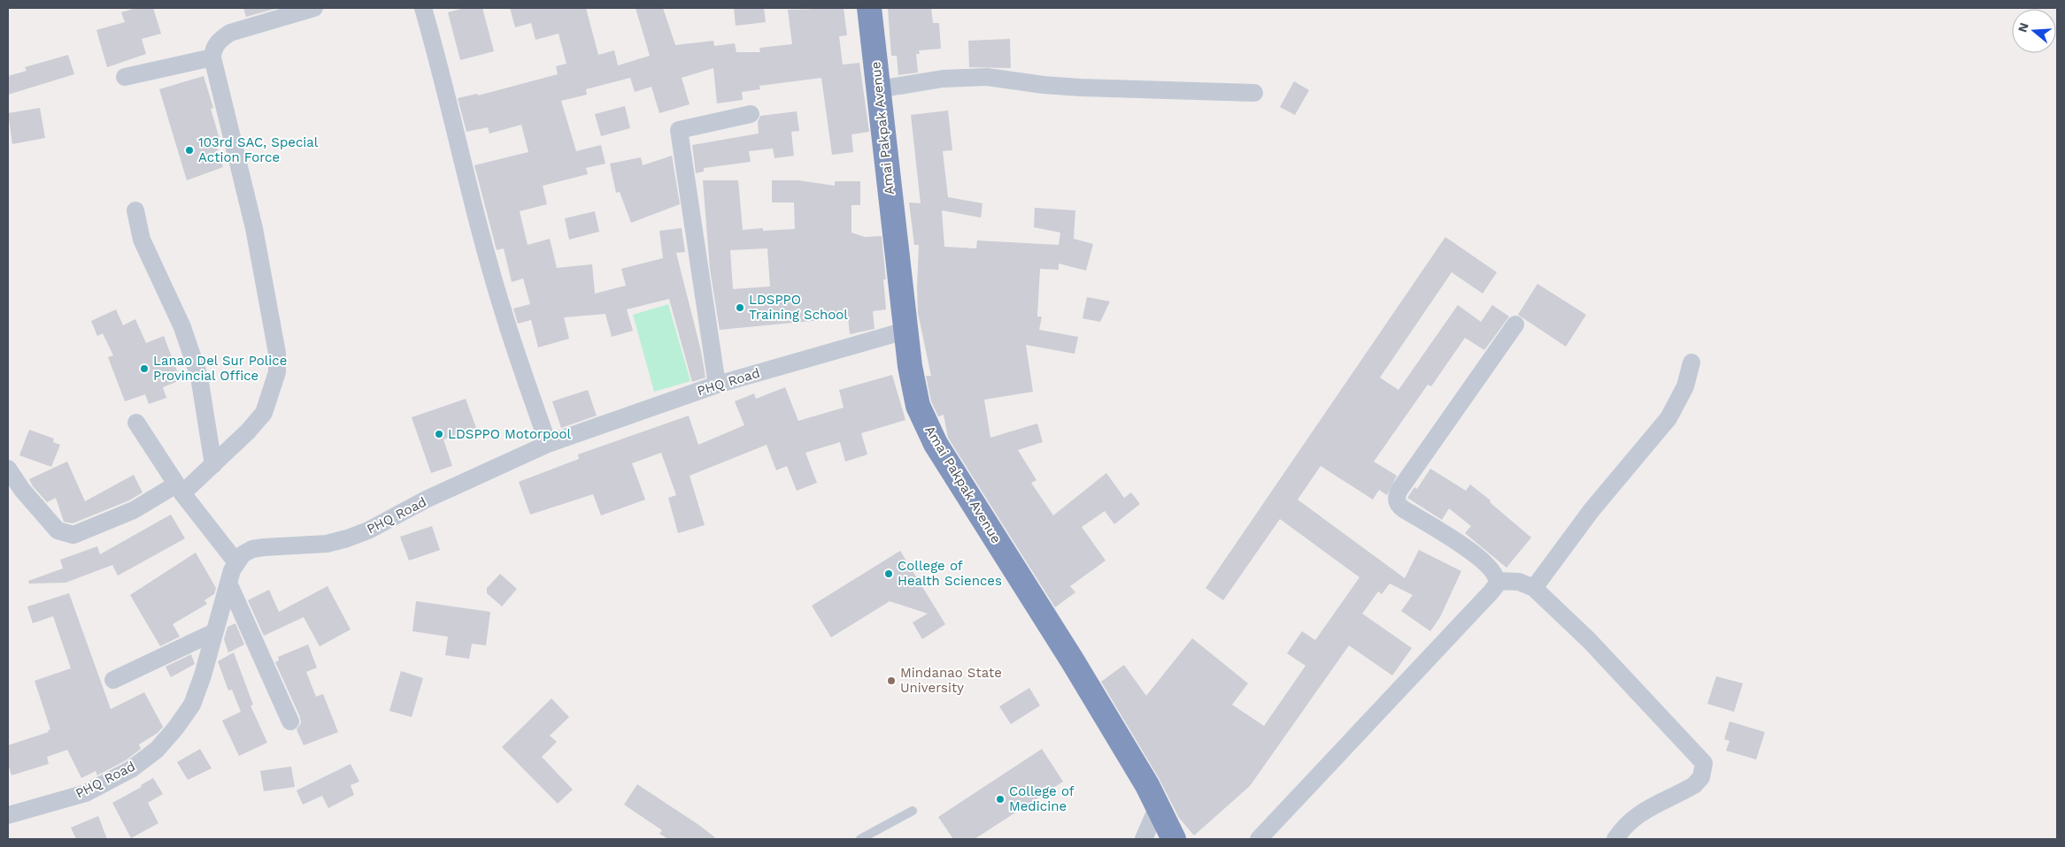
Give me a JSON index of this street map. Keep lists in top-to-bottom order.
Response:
{
  "streets": {
    "highway": ["Amai Pakpak Avenue"],
    "street": ["PHQ Road"]
  },
  "crossings": [
    ["Amai Pakpak Avenue", "PHQ Road"]
  ],
  "places": [
    "103rd SAC, Special Action Force",
    "LDSPPO Training School",
    "Lanao Del Sur Police Provincial Office",
    "LDSPPO Motorpool",
    "College of Health Sciences",
    "Mindanao State University",
    "College of Medicine"
  ],
  "north": "left"
}
